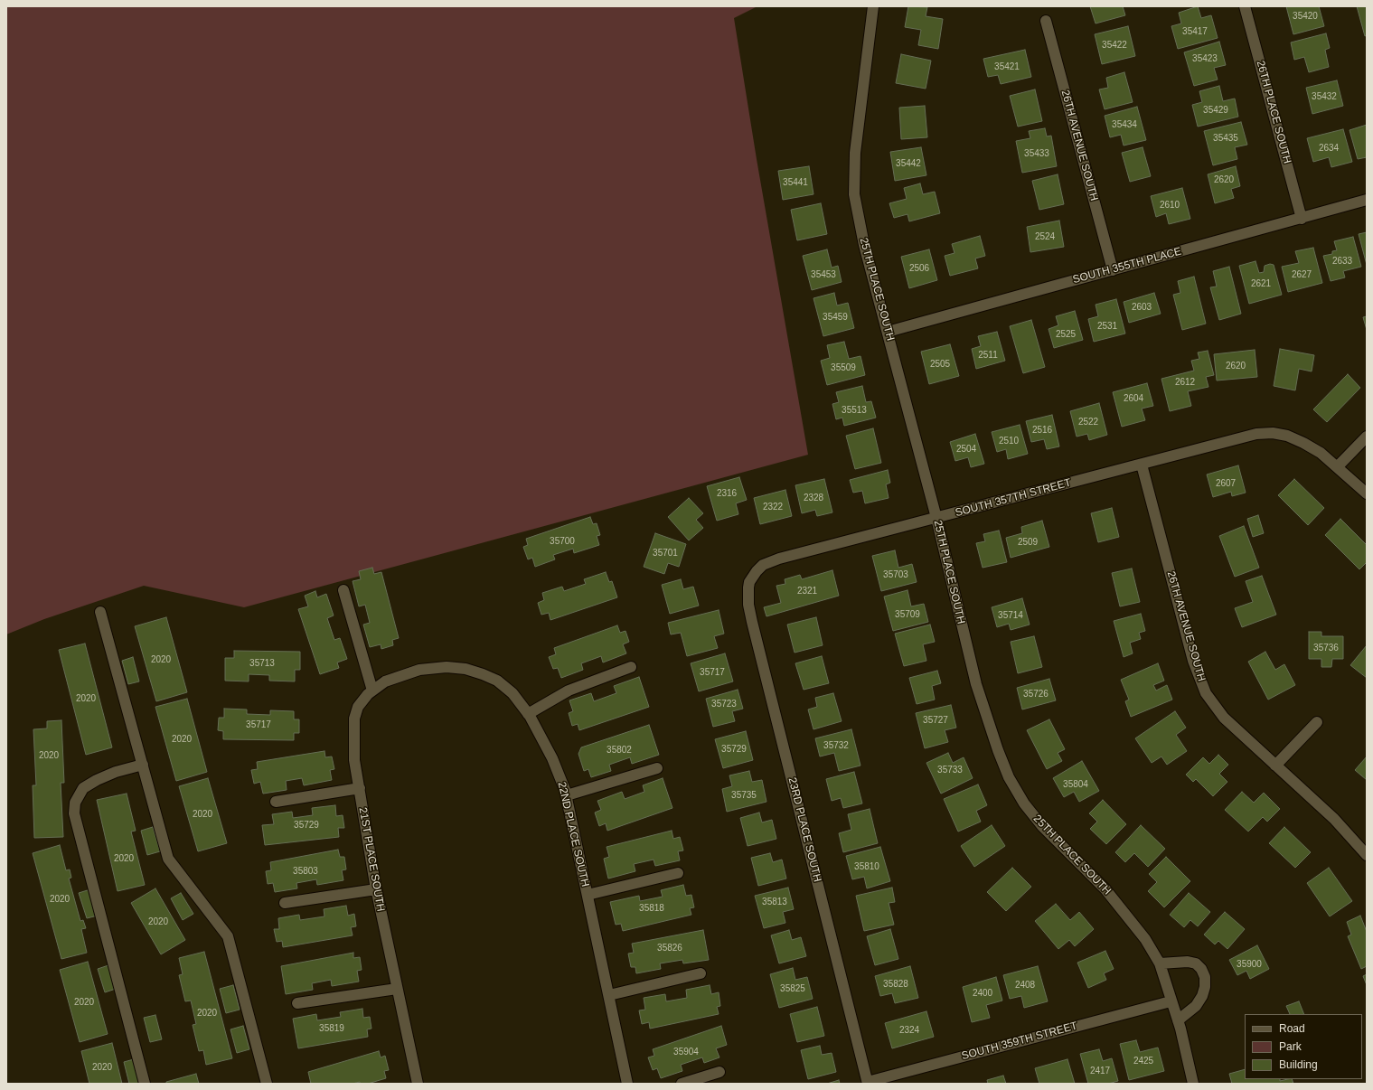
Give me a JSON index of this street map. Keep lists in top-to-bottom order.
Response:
{
  "streets": {
    "street": [
      "26TH PLACE SOUTH",
      "26TH AVENUE SOUTH",
      "SOUTH 355TH PLACE",
      "25TH PLACE SOUTH",
      "SOUTH 357TH STREET",
      "23RD PLACE SOUTH",
      "22ND PLACE SOUTH",
      "21ST PLACE SOUTH",
      "SOUTH 359TH STREET"
    ]
  },
  "crossings": [
    ["26TH PLACE SOUTH", "SOUTH 355TH PLACE"],
    ["26TH AVENUE SOUTH", "SOUTH 355TH PLACE"],
    ["26TH AVENUE SOUTH", "SOUTH 357TH STREET"],
    ["SOUTH 355TH PLACE", "25TH PLACE SOUTH"],
    ["25TH PLACE SOUTH", "SOUTH 357TH STREET"],
    ["25TH PLACE SOUTH", "SOUTH 359TH STREET"],
    ["SOUTH 357TH STREET", "23RD PLACE SOUTH"],
    ["23RD PLACE SOUTH", "SOUTH 359TH STREET"],
    ["22ND PLACE SOUTH", "21ST PLACE SOUTH"]
  ],
  "house_numbers": [
    "35420",
    "35417",
    "35422",
    "35423",
    "35421",
    "35432",
    "35429",
    "35434",
    "35435",
    "2634",
    "35433",
    "35442",
    "2620",
    "35441",
    "2610",
    "2524",
    "2633",
    "2506",
    "35453",
    "2627",
    "2621",
    "2603",
    "35459",
    "2531",
    "2525",
    "2511",
    "2505",
    "2620",
    "35509",
    "2612",
    "2604",
    "35513",
    "2522",
    "2516",
    "2510",
    "2504",
    "2607",
    "2316",
    "2328",
    "2322",
    "35700",
    "2509",
    "35701",
    "35703",
    "2321",
    "35709",
    "35714",
    "35736",
    "2020",
    "35713",
    "35717",
    "35726",
    "2020",
    "35723",
    "35727",
    "35717",
    "2020",
    "35732",
    "35729",
    "35802",
    "2020",
    "35733",
    "35804",
    "35735",
    "2020",
    "35729",
    "2020",
    "35810",
    "35803",
    "2020",
    "35813",
    "35818",
    "2020",
    "35826",
    "35900",
    "35828",
    "2408",
    "35825",
    "2400",
    "2020",
    "2020",
    "35819",
    "2324",
    "35904",
    "2425",
    "2020",
    "2417"
  ],
  "legend": ["Road", "Park", "Building"]
}
